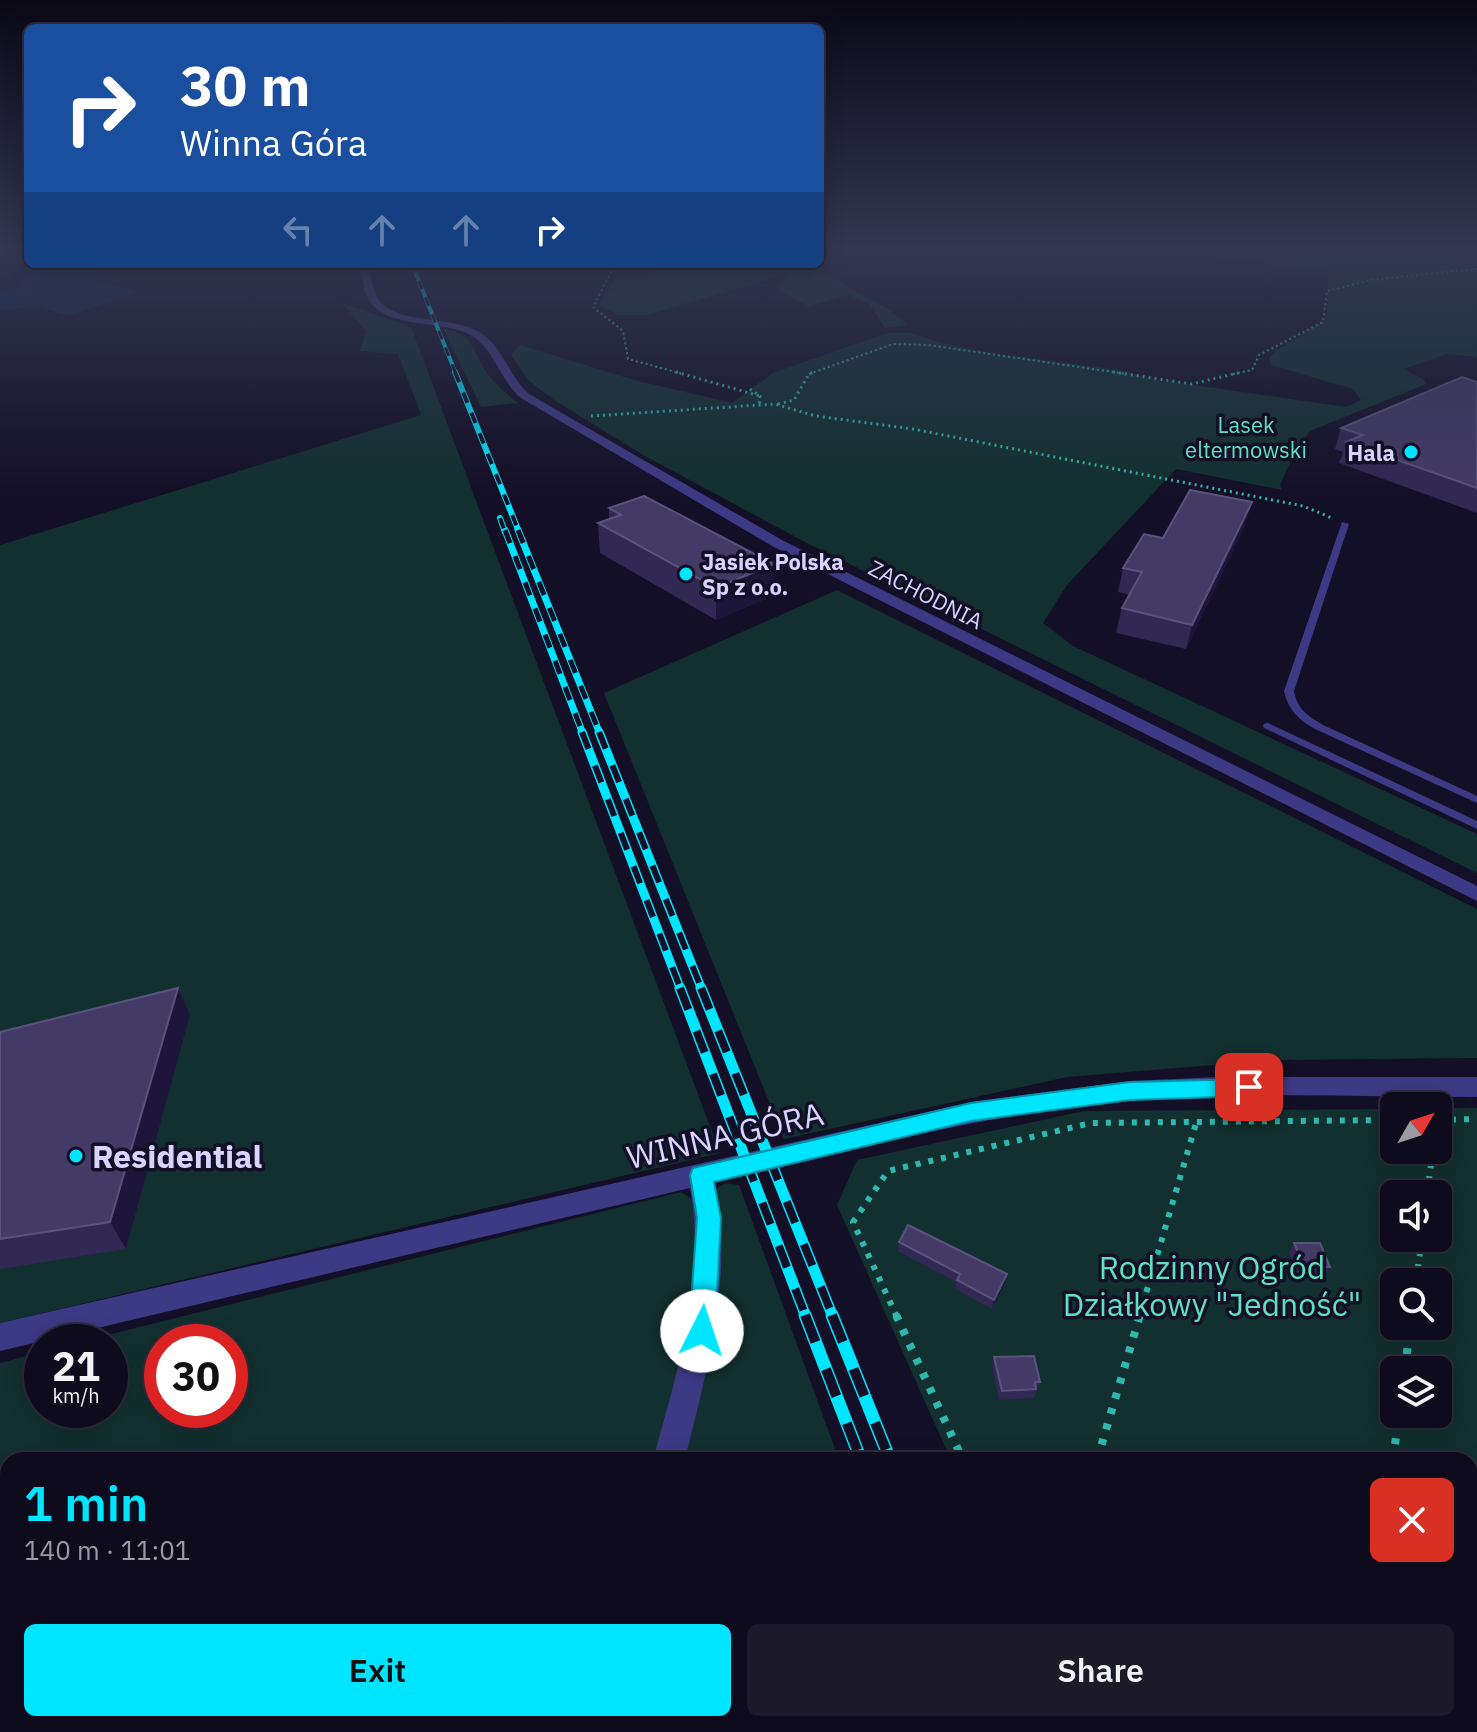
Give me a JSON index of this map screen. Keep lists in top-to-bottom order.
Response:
{
  "streets": {
    "street": ["ZACHODNIA", "WINNA GÓRA"]
  },
  "parks": ["Lasek eltermowski", "Rodzinny Ogród Działkowy \"Jedność\""],
  "places": ["Hala", "Jasiek Polska Sp z o.o.", "Residential"],
  "north": "top right",
  "page": {
    "turn": ["30 m", "Winna Góra"],
    "speed": "21 km/h",
    "limit": "30",
    "heading": ["1 min", "140 m · 11:01"],
    "buttons": ["Exit", "Share"]
  }
}
